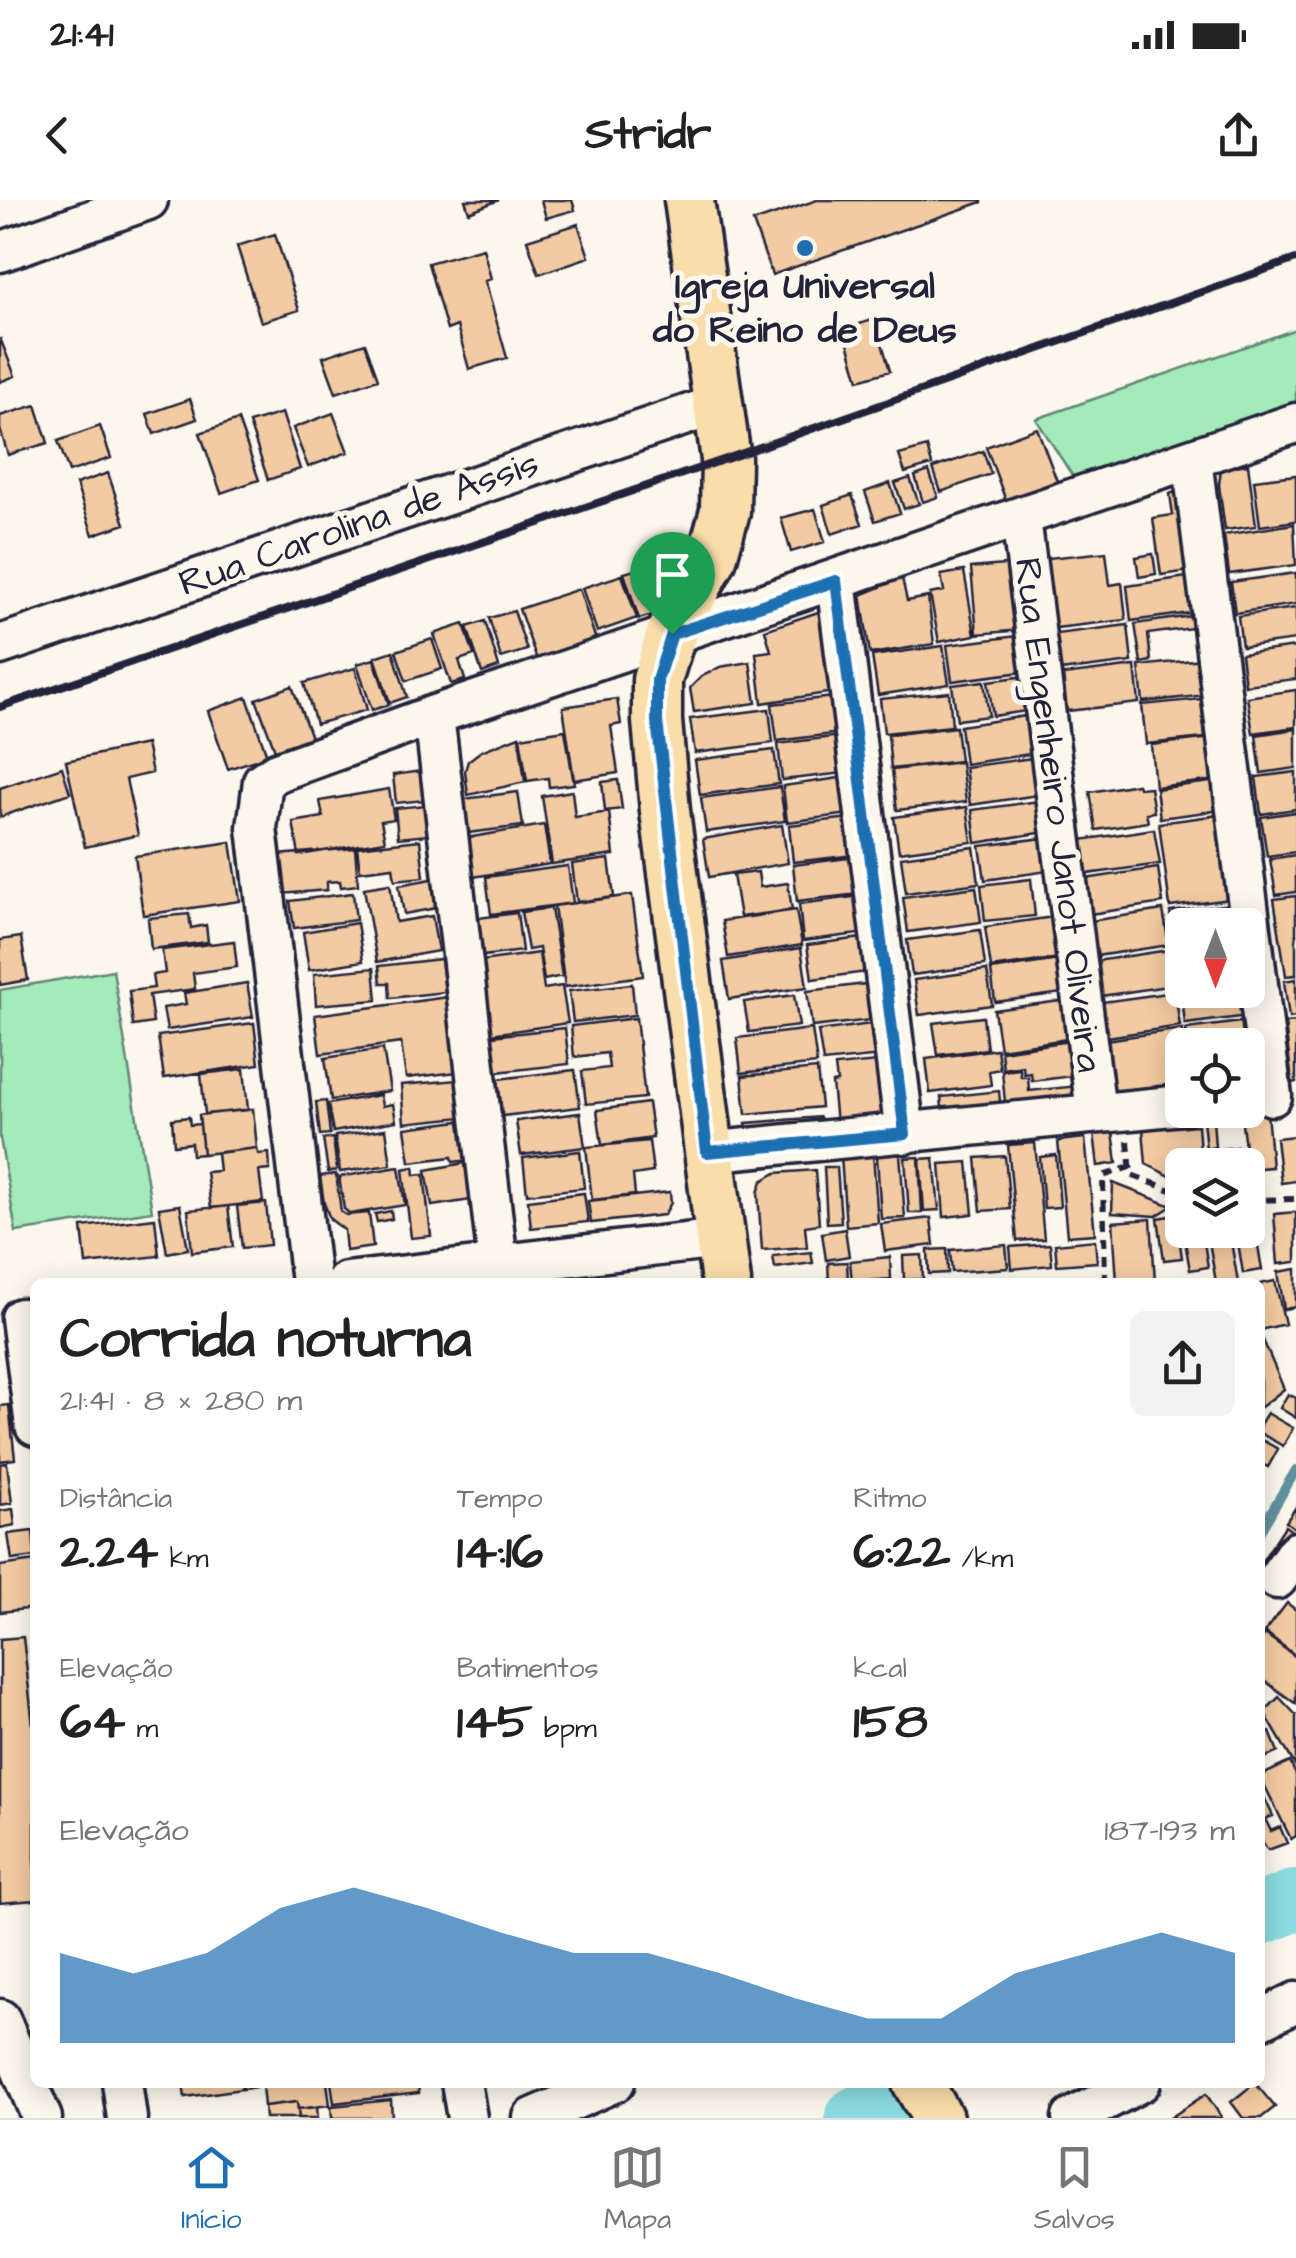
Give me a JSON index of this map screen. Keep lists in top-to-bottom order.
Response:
{
  "streets": {
    "street": ["Rua Carolina de Assis", "Rua Engenheiro Janot Oliveira"]
  },
  "places": ["Igreja Universal do Reino de Deus"],
  "north": "bottom",
  "page": {
    "status": "21:41",
    "header": "Stridr",
    "heading": ["Corrida noturna", "21:41 · 8 × 280 m"],
    "stats": [
      ["Distância", "2.24 km"],
      ["Tempo", "14:16"],
      ["Ritmo", "6:22 /km"],
      ["Elevação", "64 m"],
      ["Batimentos", "145 bpm"],
      ["kcal", "158"]
    ],
    "chart": ["Elevação", "187–193 m"],
    "tabs": ["Início", "Mapa", "Salvos"]
  }
}
